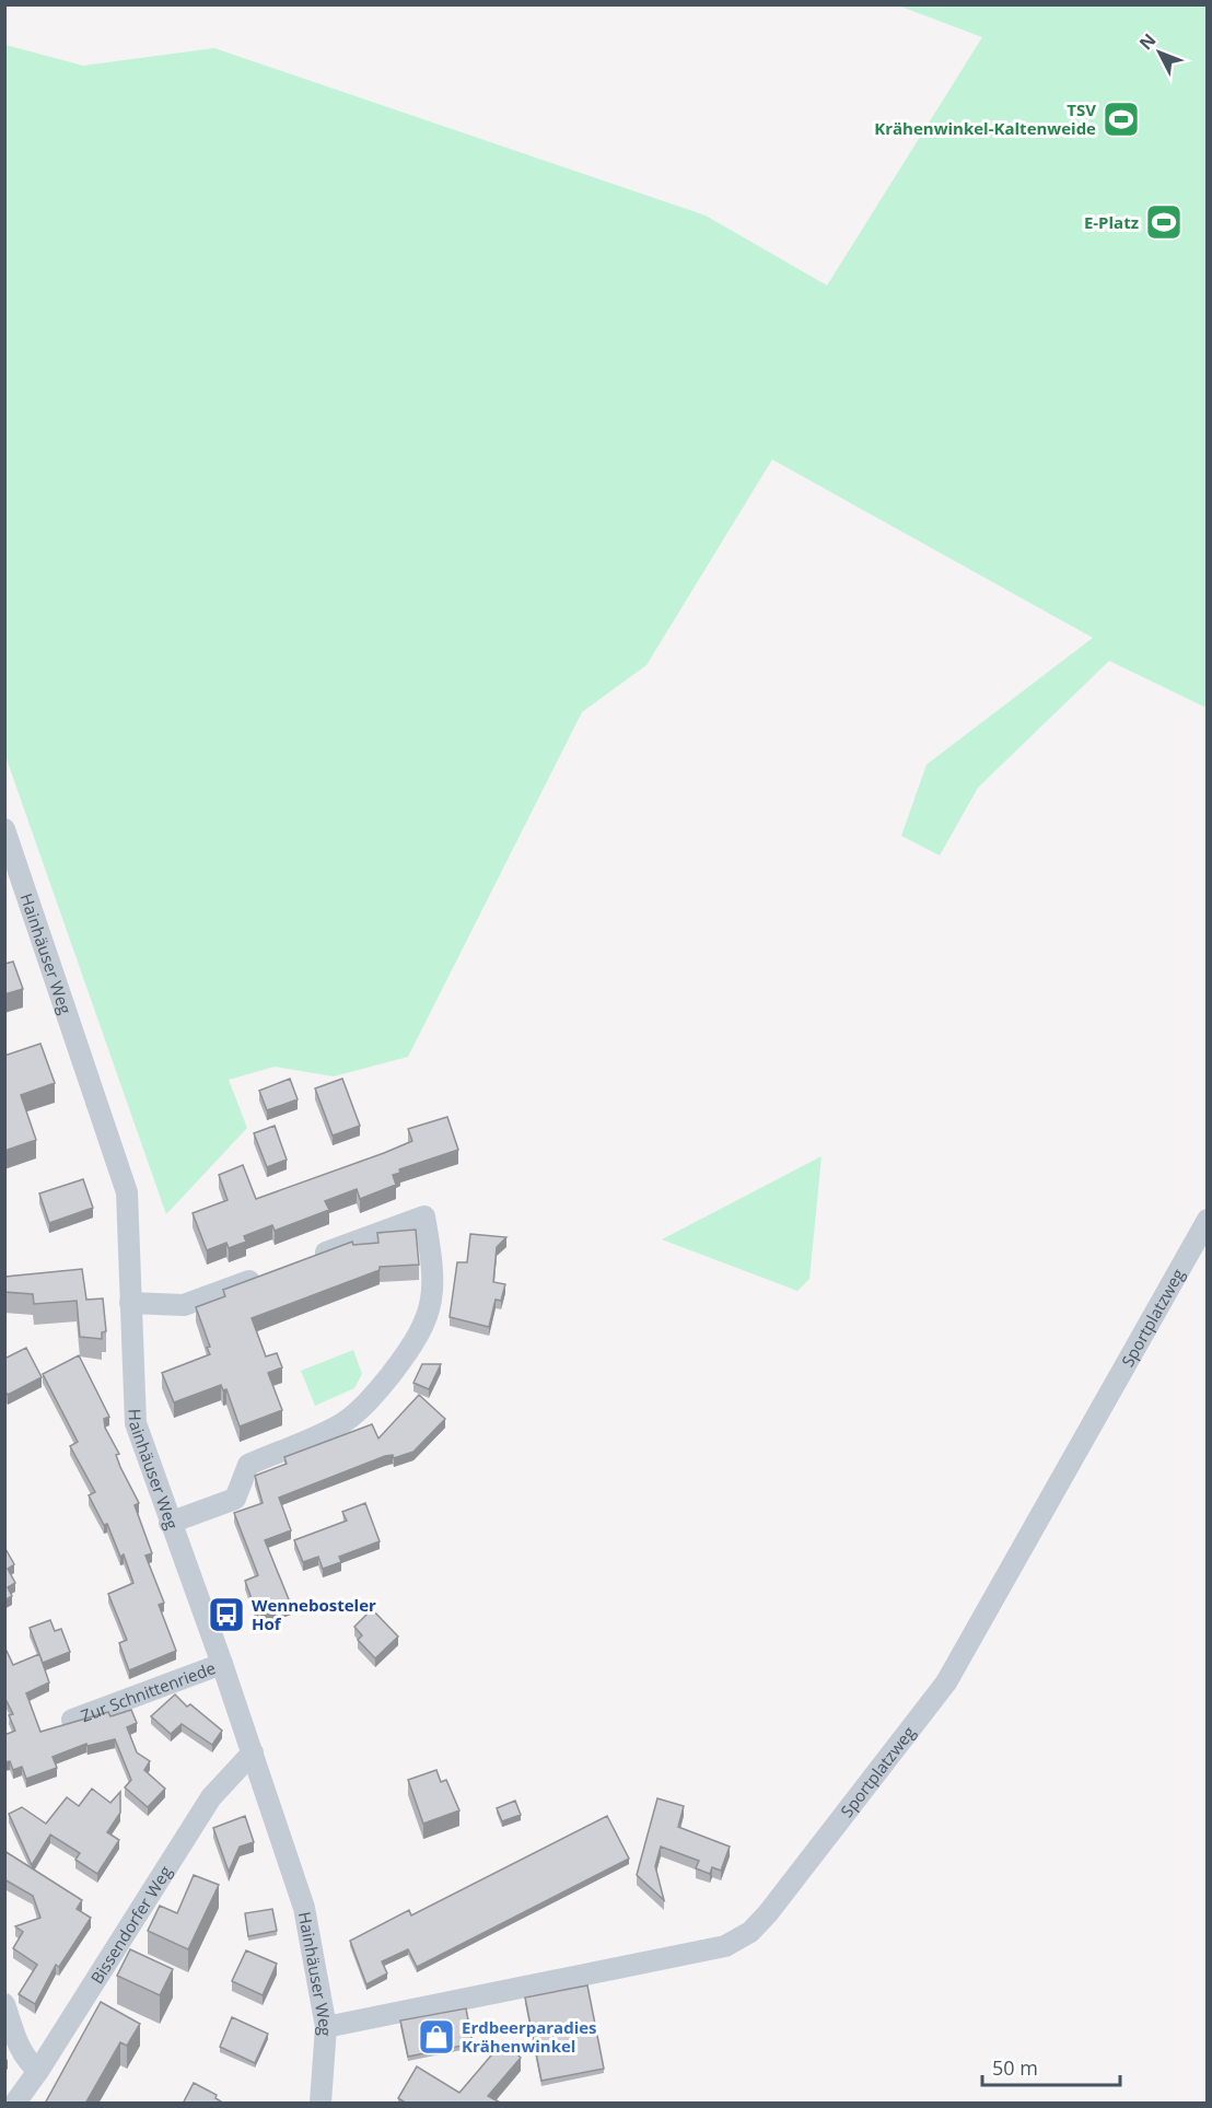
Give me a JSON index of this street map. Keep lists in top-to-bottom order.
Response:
{
  "streets": {
    "street": [
      "Hainhäuser Weg",
      "Sportplatzweg",
      "Zur Schnittenriede",
      "Bissendorfer Weg"
    ]
  },
  "crossings": [
    ["Hainhäuser Weg", "Sportplatzweg"],
    ["Hainhäuser Weg", "Zur Schnittenriede"],
    ["Hainhäuser Weg", "Bissendorfer Weg"]
  ],
  "places": {
    "sports": ["TSV Krähenwinkel-Kaltenweide", "E-Platz"],
    "bus stop": ["Wennebosteler Hof"],
    "shop": ["Erdbeerparadies Krähenwinkel"]
  },
  "scale_bar": "50 m",
  "north": "top left"
}
